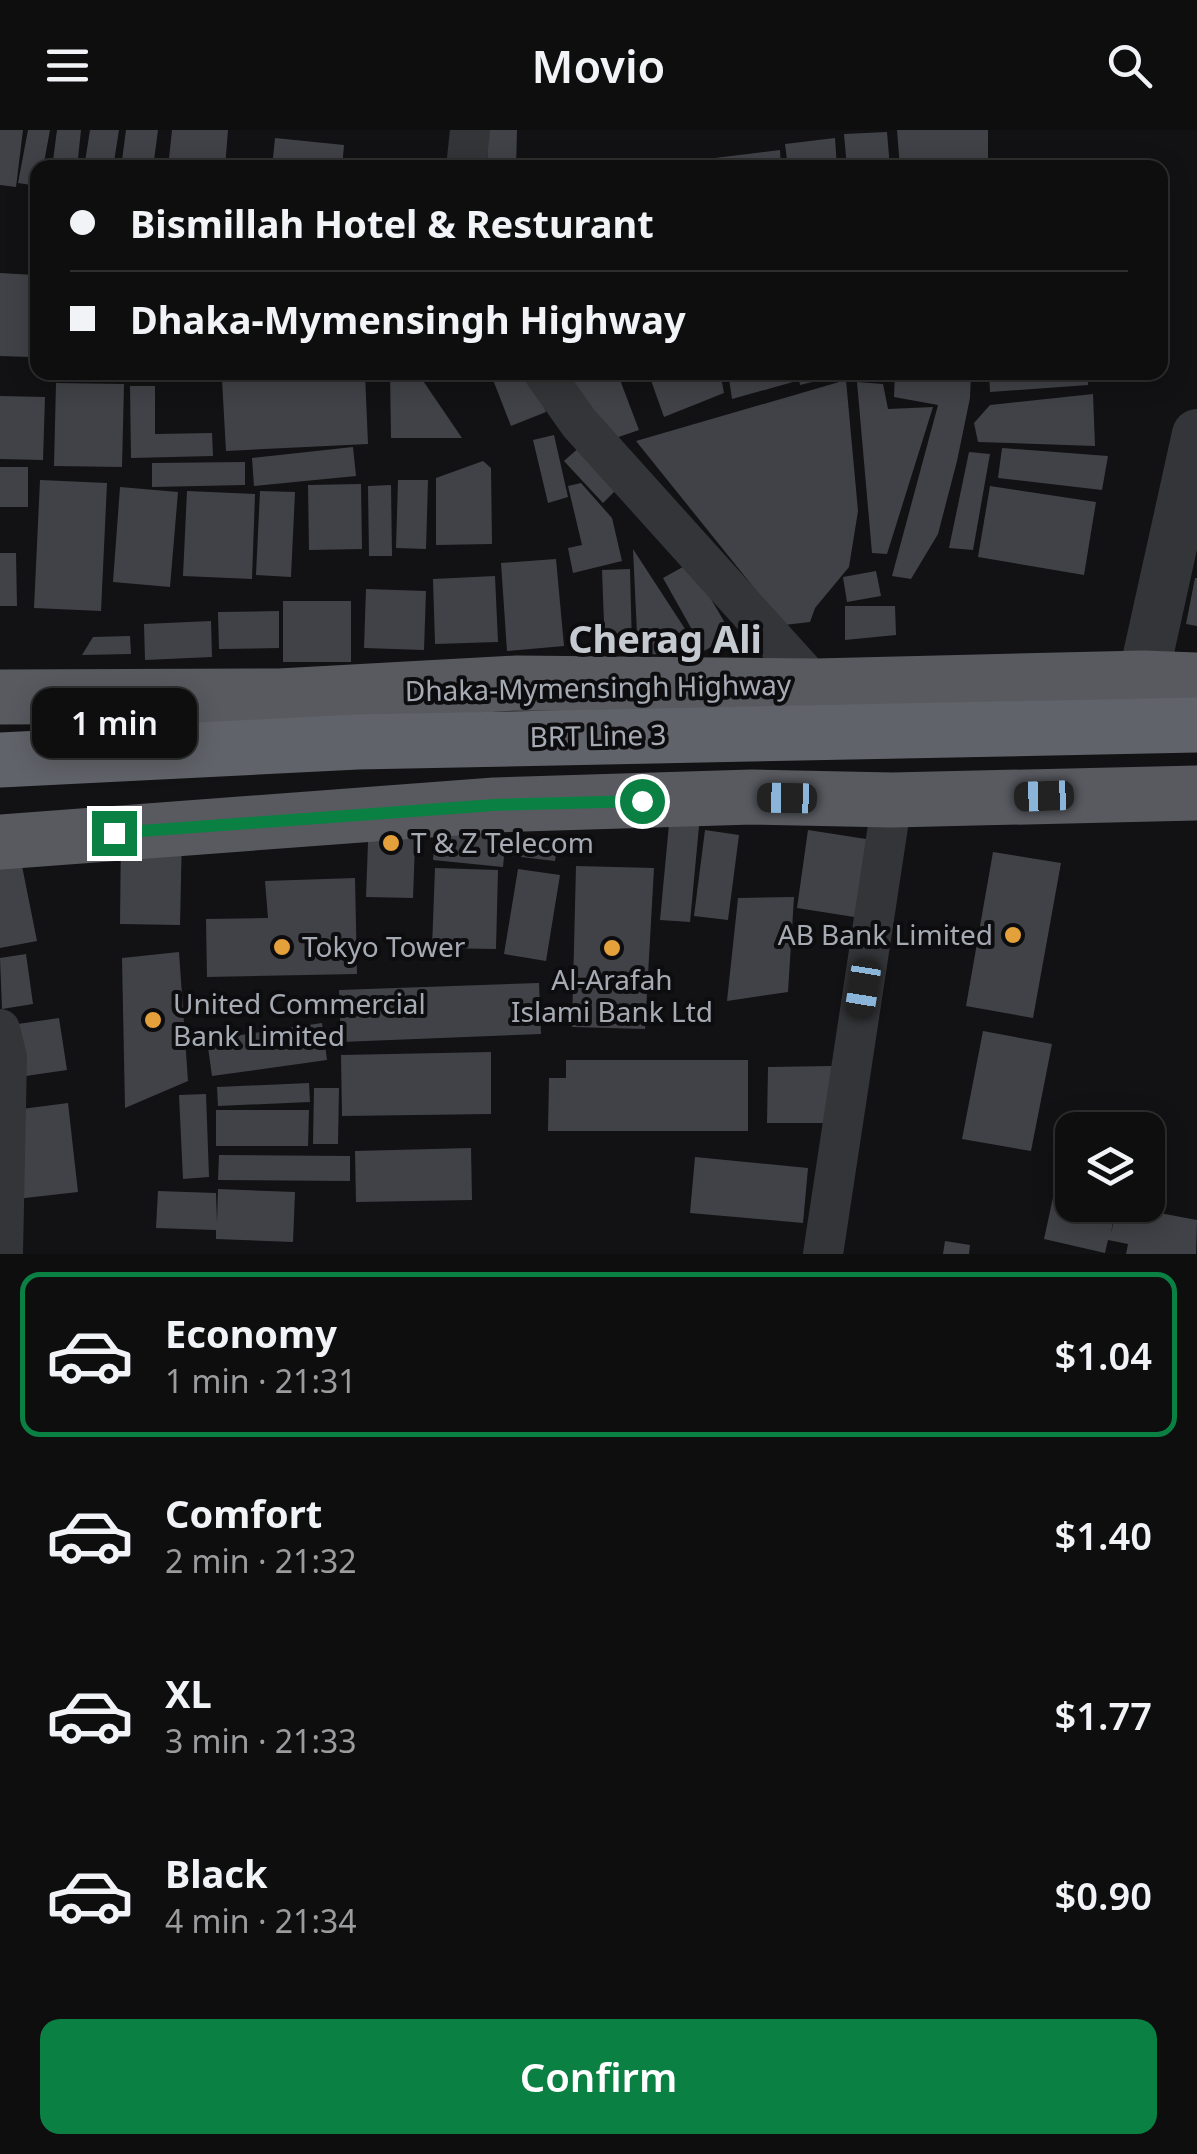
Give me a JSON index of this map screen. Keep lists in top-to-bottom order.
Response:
{
  "streets": {
    "highway": ["Dhaka-Mymensingh Highway", "BRT Line 3"]
  },
  "districts": ["Cherag Ali"],
  "places": [
    "T & Z Telecom",
    "AB Bank Limited",
    "Tokyo Tower",
    "Al-Arafah Islami Bank Ltd",
    "United Commercial Bank Limited"
  ],
  "page": {
    "header": "Movio",
    "banner": ["Bismillah Hotel & Resturant", "Dhaka-Mymensingh Highway"],
    "bubble": "1 min",
    "list": [
      {
        "name": "Economy",
        "note": "1 min · 21:31",
        "value": "$1.04"
      },
      {
        "name": "Comfort",
        "note": "2 min · 21:32",
        "value": "$1.40"
      },
      {
        "name": "XL",
        "note": "3 min · 21:33",
        "value": "$1.77"
      },
      {
        "name": "Black",
        "note": "4 min · 21:34",
        "value": "$0.90"
      }
    ],
    "buttons": "Confirm"
  }
}
